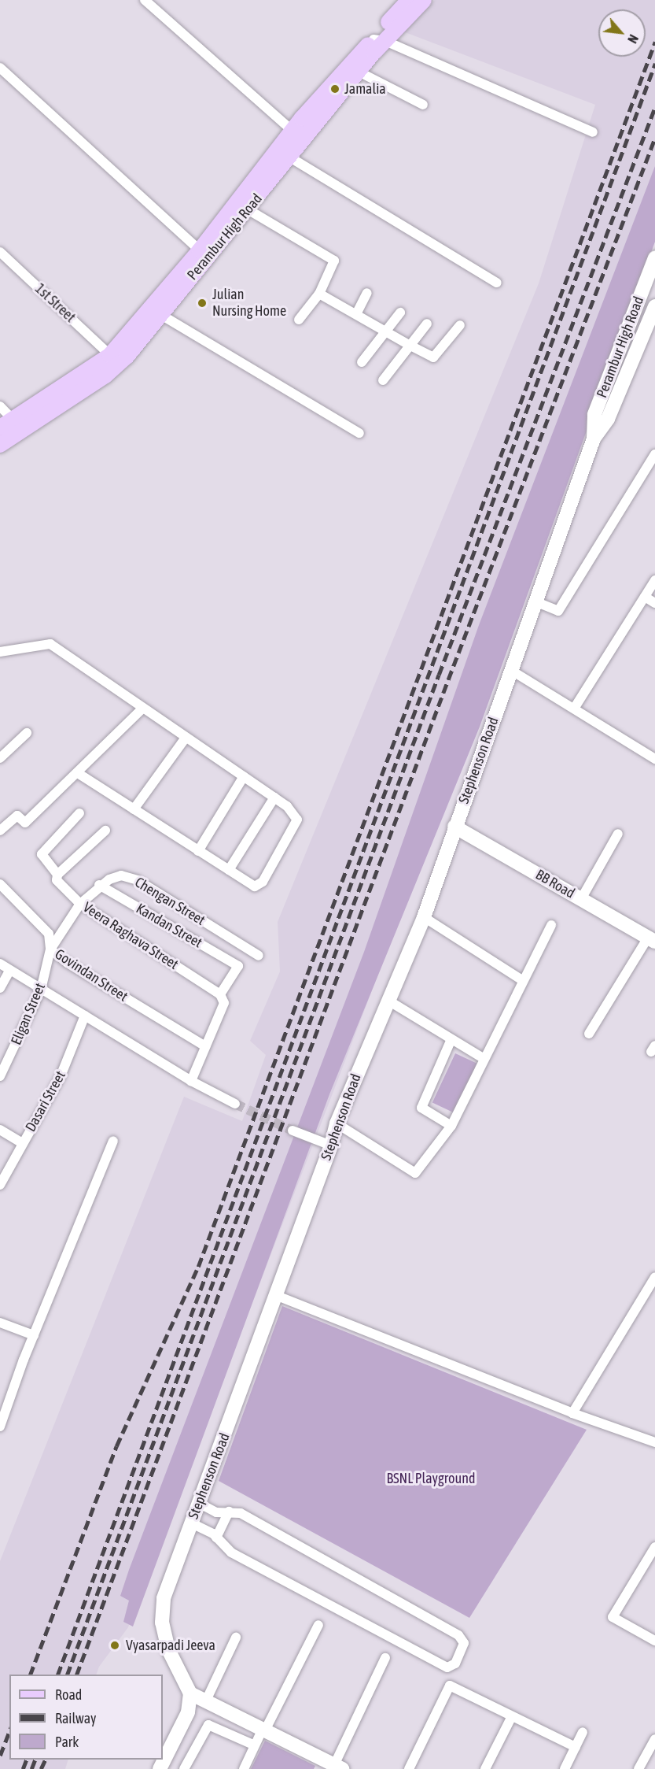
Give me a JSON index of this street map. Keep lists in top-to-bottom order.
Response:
{
  "streets": {
    "main road": ["Perambur High Road", "Stephenson Road", "BB Road"],
    "street": [
      "1st Street",
      "Chengan Street",
      "Kandan Street",
      "Veera Raghava Street",
      "Govindan Street",
      "Eligan Street",
      "Dasari Street"
    ]
  },
  "crossings": [
    ["Perambur High Road", "1st Street"],
    ["Perambur High Road", "Stephenson Road"],
    ["Stephenson Road", "BB Road"],
    ["Chengan Street", "Kandan Street"],
    ["Chengan Street", "Veera Raghava Street"],
    ["Chengan Street", "Govindan Street"],
    ["Chengan Street", "Eligan Street"],
    ["Kandan Street", "Veera Raghava Street"],
    ["Govindan Street", "Eligan Street"]
  ],
  "parks": ["BSNL Playground"],
  "places": ["Jamalia", "Julian Nursing Home", "Vyasarpadi Jeeva"],
  "legend": ["Road", "Railway", "Park"],
  "north": "bottom right"
}
